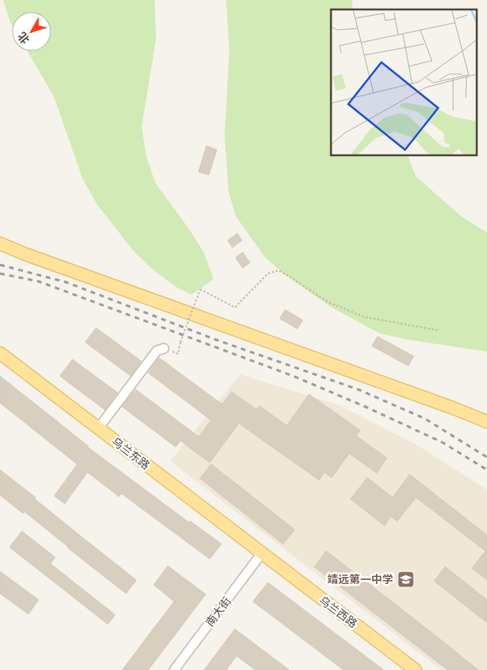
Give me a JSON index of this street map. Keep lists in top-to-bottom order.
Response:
{
  "streets": {
    "main road": ["乌兰东路", "乌兰西路"],
    "street": ["南大街"]
  },
  "crossings": [
    ["乌兰东路", "南大街"],
    ["乌兰东路", "乌兰西路"],
    ["南大街", "乌兰西路"]
  ],
  "places": {
    "school or university": ["靖远第一中学"]
  },
  "north": "bottom left"
}
